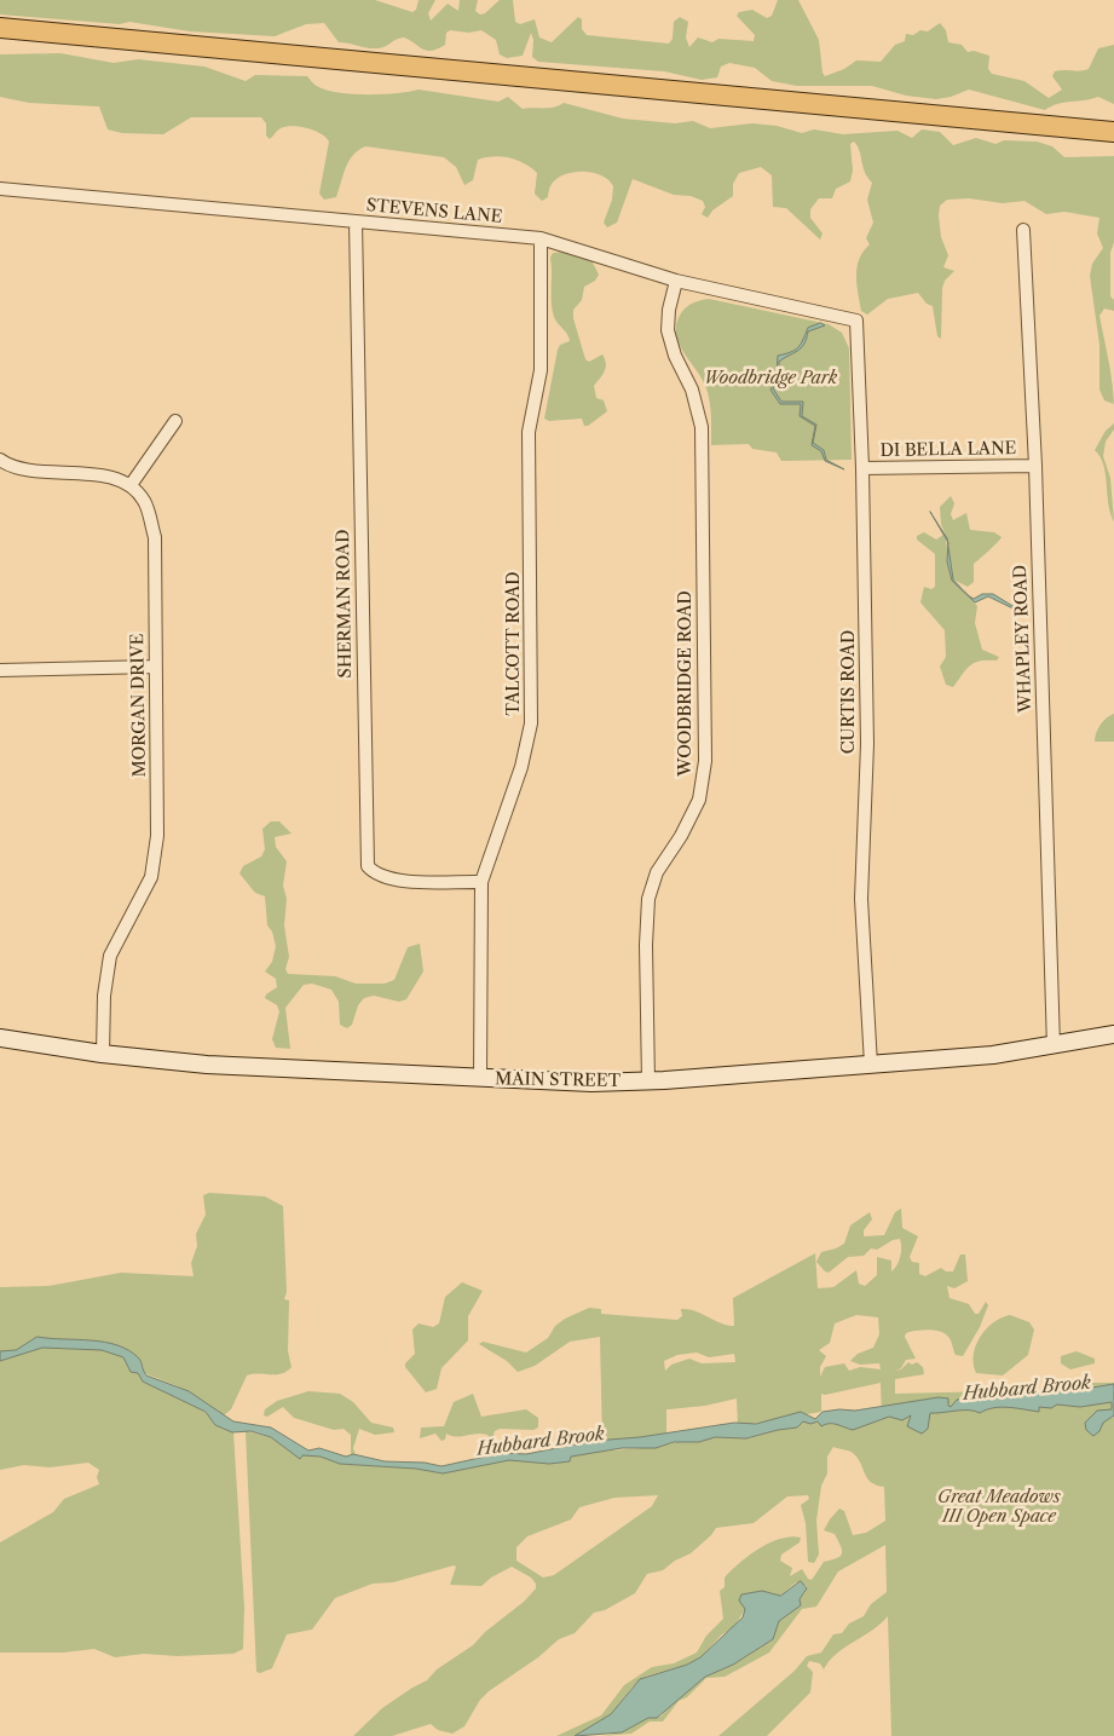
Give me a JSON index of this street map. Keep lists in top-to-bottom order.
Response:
{
  "streets": {
    "main road": ["MAIN STREET"],
    "street": [
      "STEVENS LANE",
      "DI BELLA LANE",
      "SHERMAN ROAD",
      "WHAPLEY ROAD",
      "TALCOTT ROAD",
      "WOODBRIDGE ROAD",
      "CURTIS ROAD",
      "MORGAN DRIVE"
    ]
  },
  "crossings": [
    ["STEVENS LANE", "SHERMAN ROAD"],
    ["STEVENS LANE", "TALCOTT ROAD"],
    ["STEVENS LANE", "WOODBRIDGE ROAD"],
    ["STEVENS LANE", "CURTIS ROAD"],
    ["DI BELLA LANE", "WHAPLEY ROAD"],
    ["DI BELLA LANE", "CURTIS ROAD"],
    ["SHERMAN ROAD", "TALCOTT ROAD"],
    ["WHAPLEY ROAD", "MAIN STREET"],
    ["TALCOTT ROAD", "MAIN STREET"],
    ["WOODBRIDGE ROAD", "MAIN STREET"],
    ["CURTIS ROAD", "MAIN STREET"],
    ["MORGAN DRIVE", "MAIN STREET"]
  ],
  "water": ["Hubbard Brook"],
  "parks": ["Woodbridge Park", "Great Meadows III Open Space"]
}
